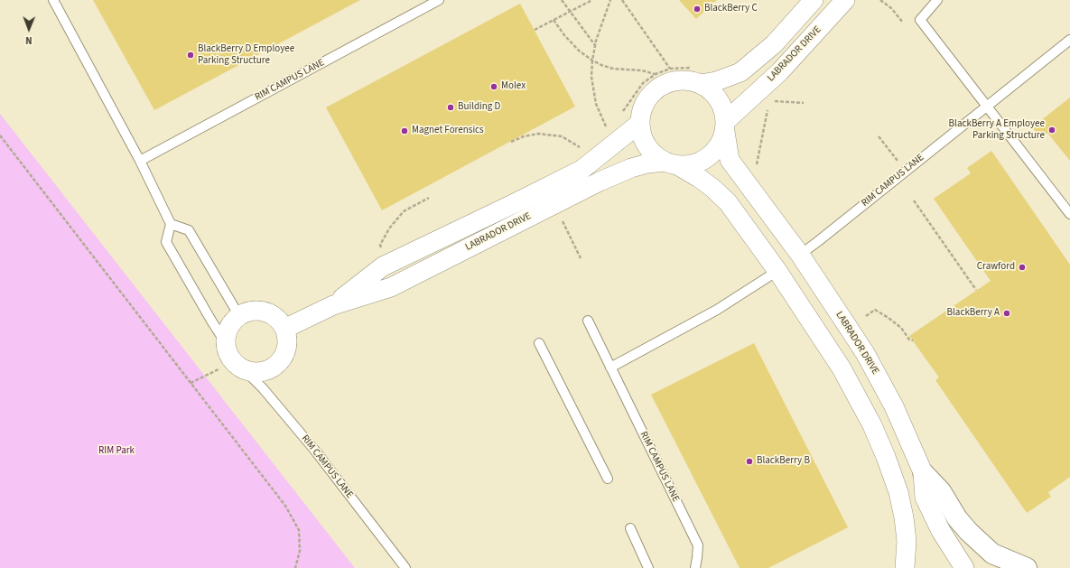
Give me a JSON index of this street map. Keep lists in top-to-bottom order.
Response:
{
  "streets": {
    "street": ["LABRADOR DRIVE"],
    "lane": ["RIM CAMPUS LANE"]
  },
  "crossings": [
    ["LABRADOR DRIVE", "RIM CAMPUS LANE"]
  ],
  "parks": ["RIM Park"],
  "places": [
    "BlackBerry C",
    "BlackBerry D Employee Parking Structure",
    "Molex",
    "Building D",
    "BlackBerry A Employee Parking Structure",
    "Magnet Forensics",
    "Crawford",
    "BlackBerry A",
    "BlackBerry B"
  ],
  "north": "bottom"
}
